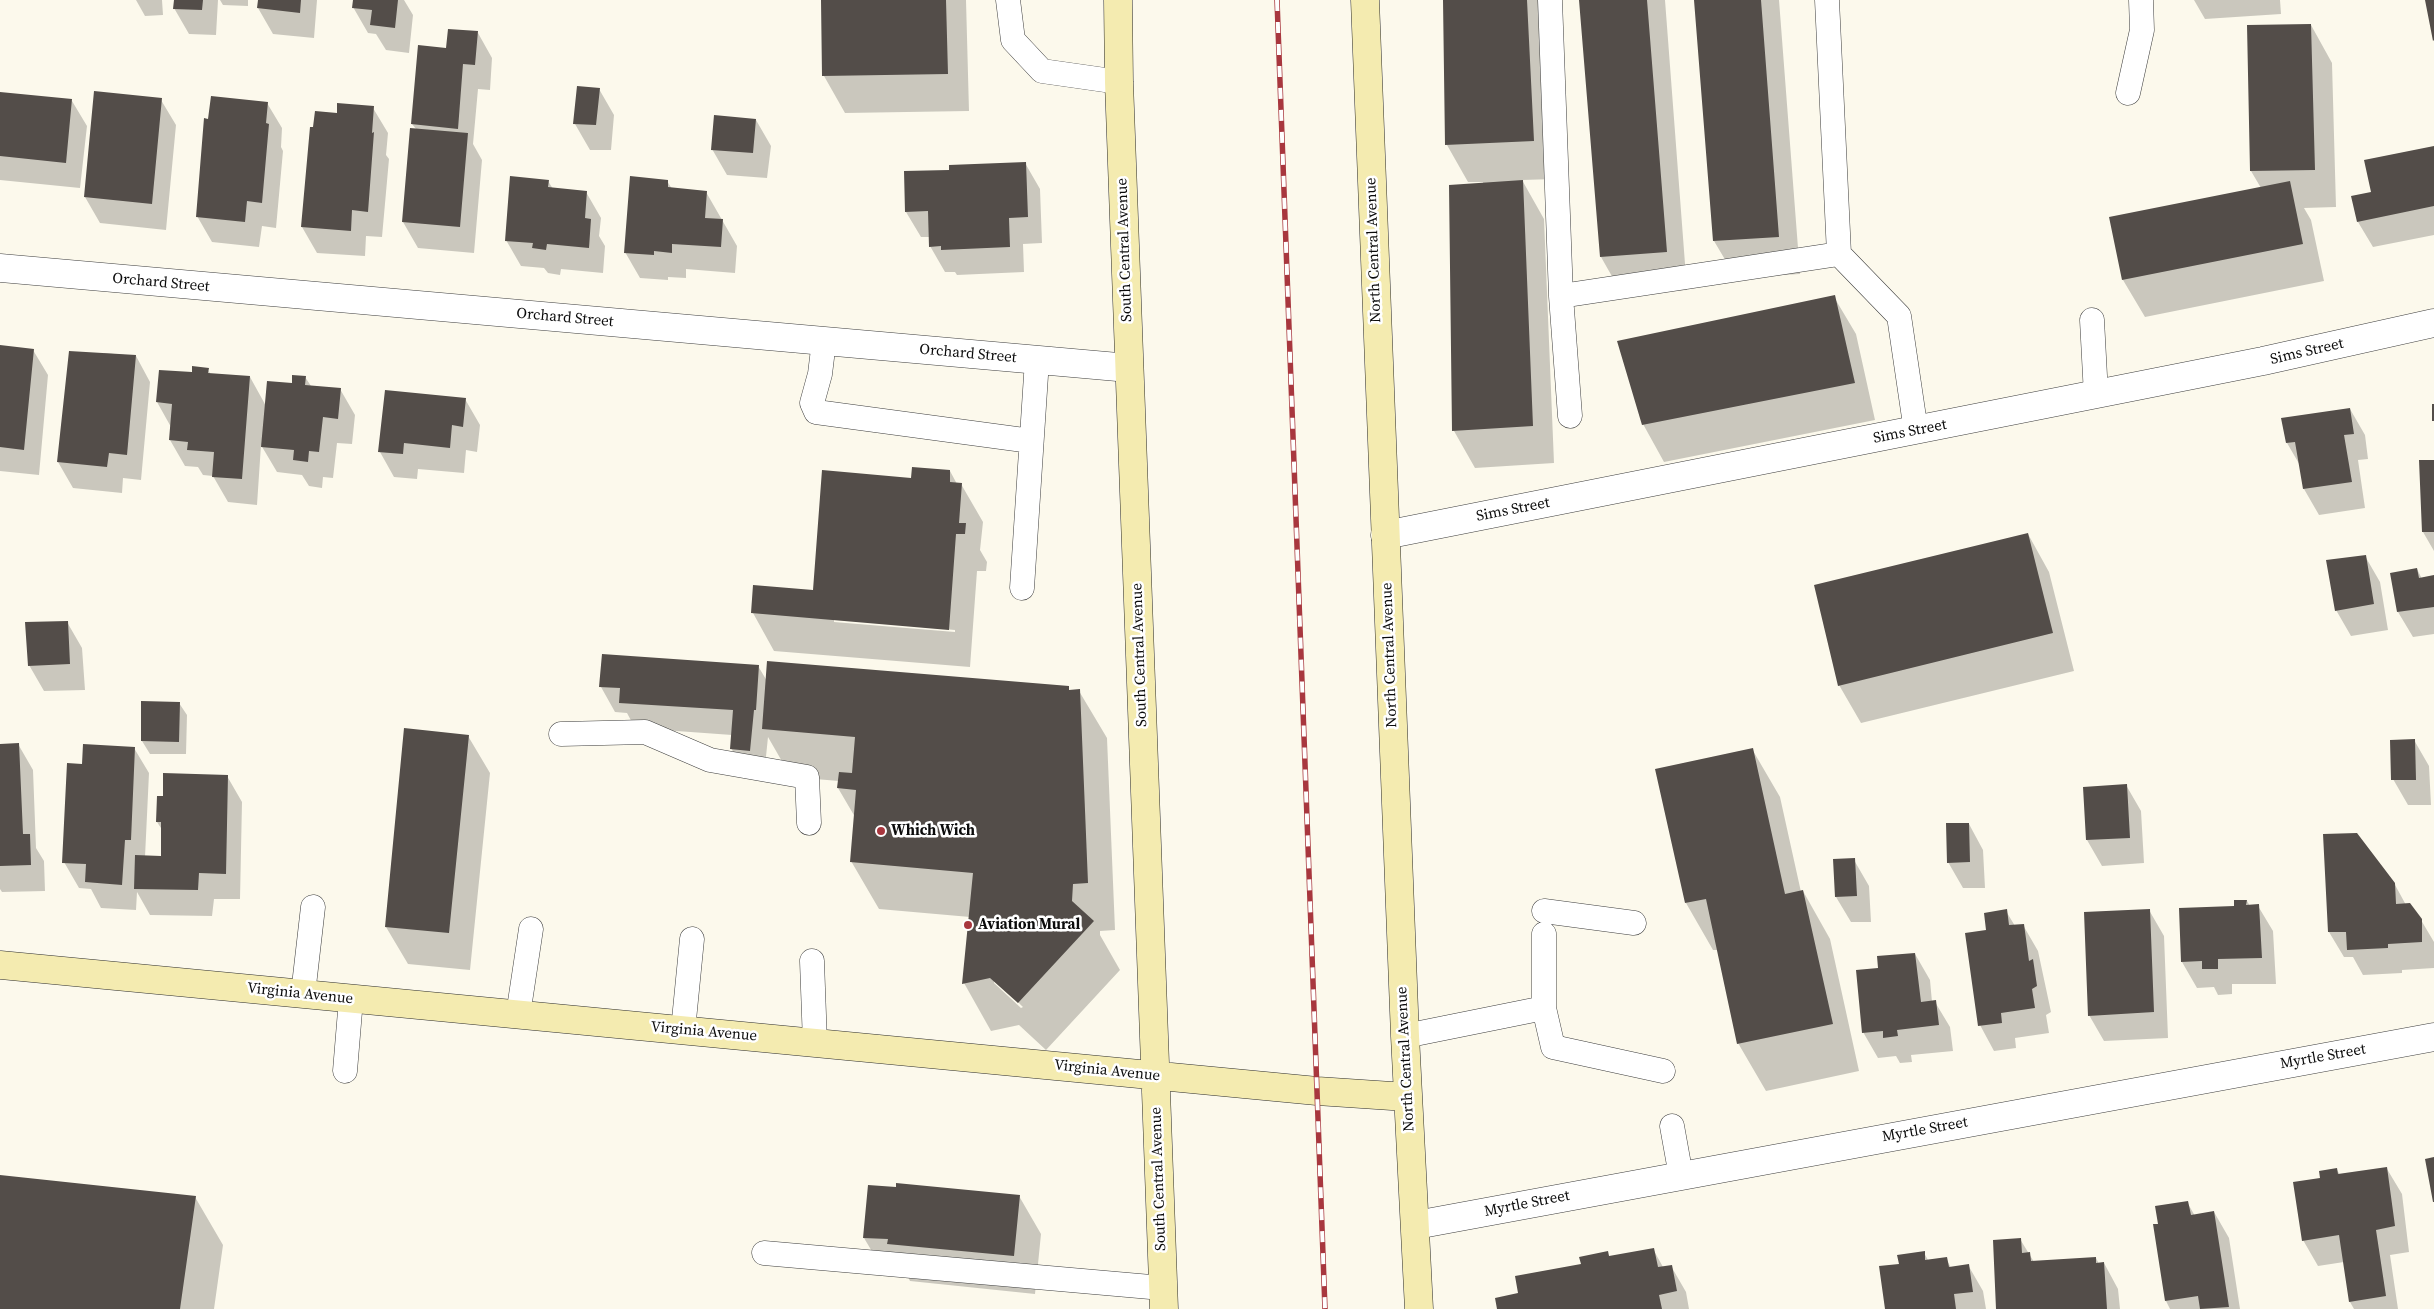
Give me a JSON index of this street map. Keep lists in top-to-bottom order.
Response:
{
  "streets": {
    "main road": ["South Central Avenue", "North Central Avenue", "Virginia Avenue"],
    "street": ["Orchard Street", "Sims Street", "Myrtle Street"]
  },
  "crossings": [
    ["South Central Avenue", "Orchard Street"],
    ["South Central Avenue", "Virginia Avenue"],
    ["North Central Avenue", "Sims Street"],
    ["North Central Avenue", "Virginia Avenue"],
    ["North Central Avenue", "Myrtle Street"]
  ],
  "places": ["Which Wich", "Aviation Mural"]
}
